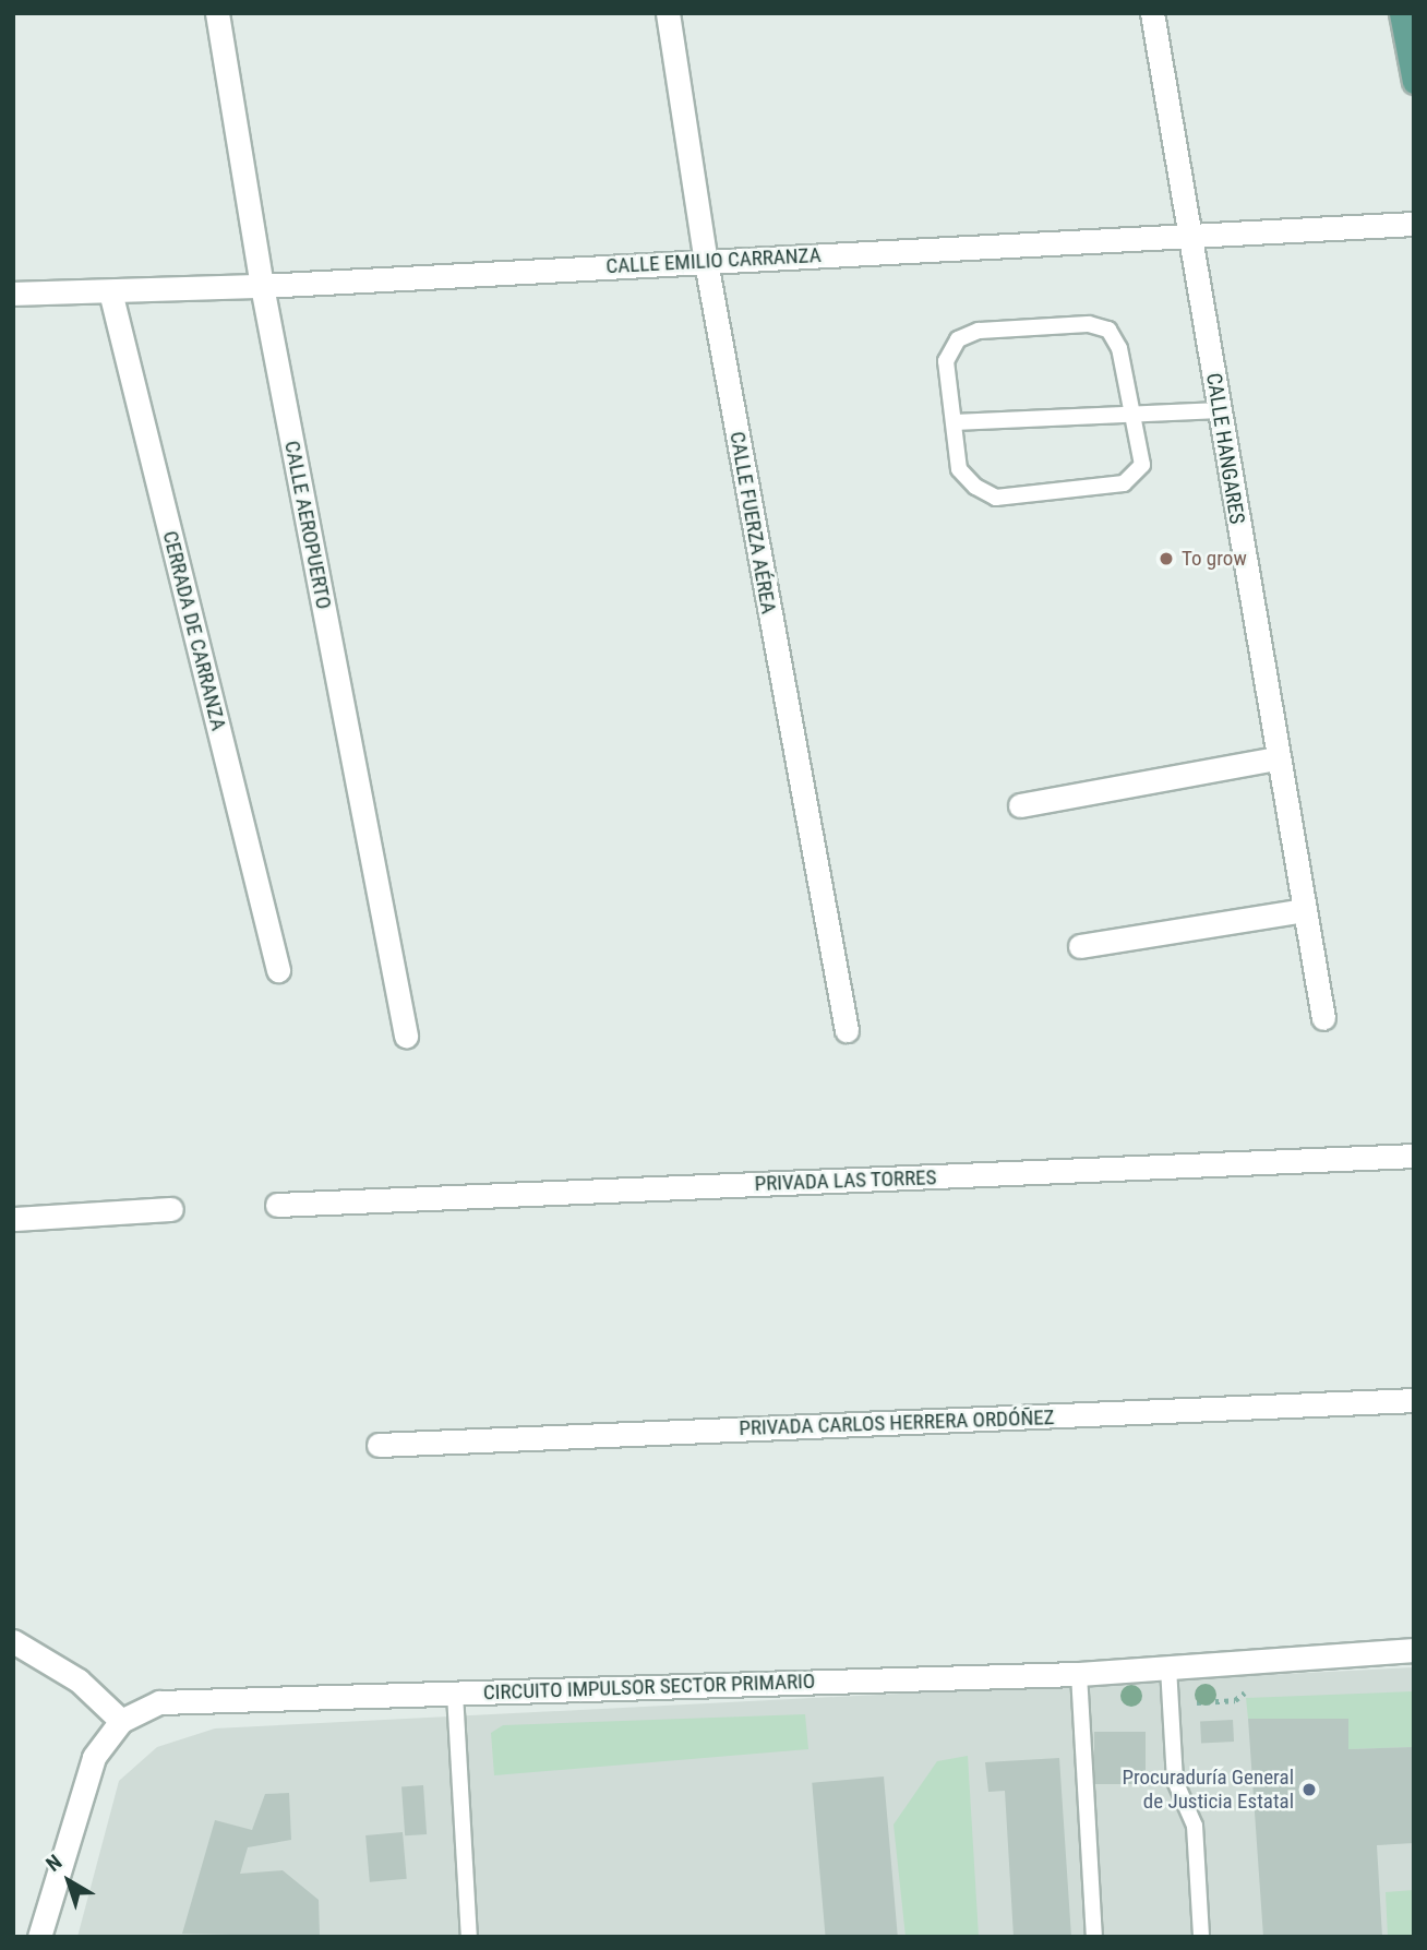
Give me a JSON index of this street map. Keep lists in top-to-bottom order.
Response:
{
  "streets": {
    "street": [
      "CALLE EMILIO CARRANZA",
      "CALLE HANGARES",
      "CALLE FUERZA AÉREA",
      "CALLE AEROPUERTO",
      "CERRADA DE CARRANZA",
      "PRIVADA LAS TORRES",
      "PRIVADA CARLOS HERRERA ORDÓÑEZ",
      "CIRCUITO IMPULSOR SECTOR PRIMARIO"
    ]
  },
  "crossings": [
    ["CALLE EMILIO CARRANZA", "CALLE HANGARES"],
    ["CALLE EMILIO CARRANZA", "CALLE FUERZA AÉREA"],
    ["CALLE EMILIO CARRANZA", "CALLE AEROPUERTO"],
    ["CALLE EMILIO CARRANZA", "CERRADA DE CARRANZA"]
  ],
  "places": ["To grow", "Procuraduría General de Justicia Estatal"],
  "north": "top left"
}
